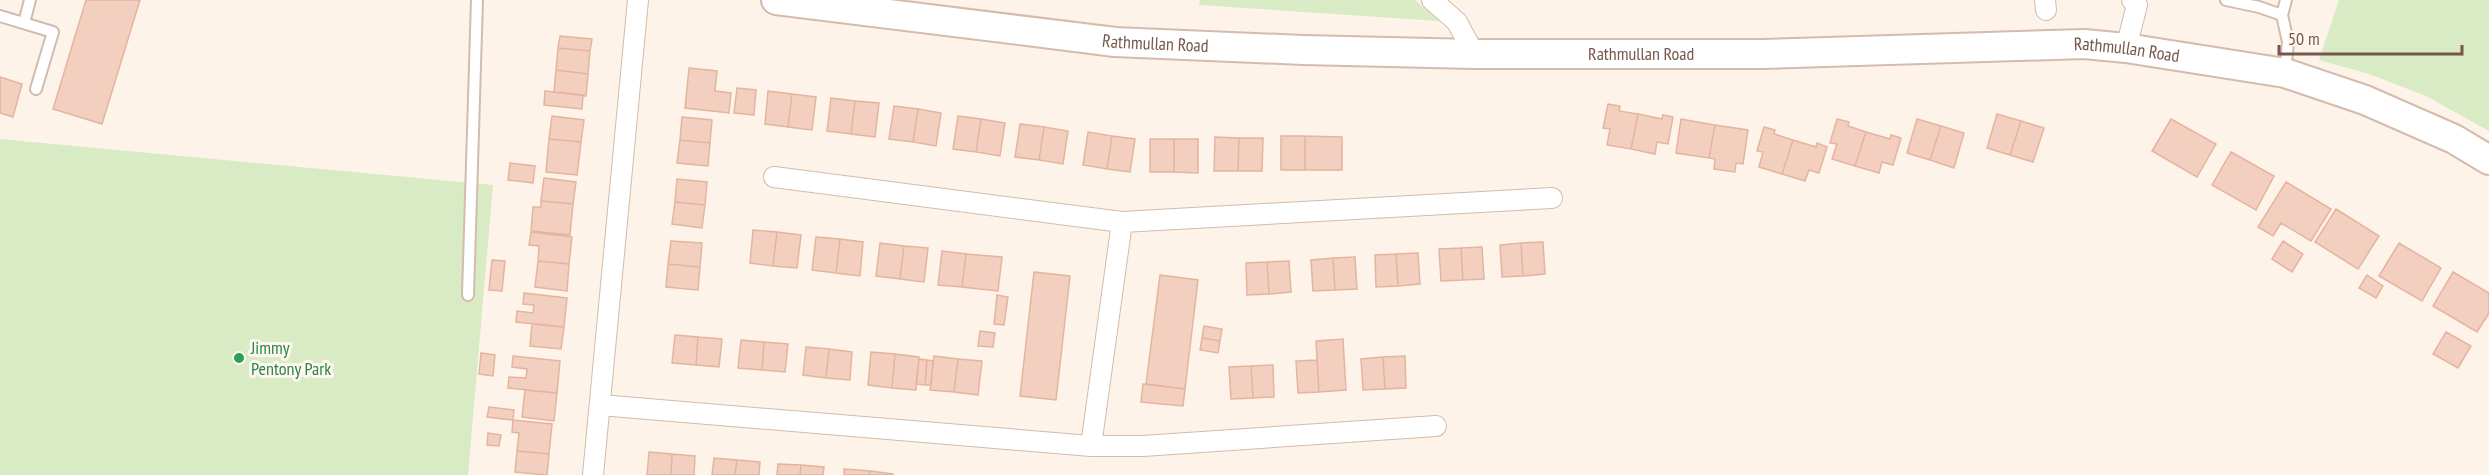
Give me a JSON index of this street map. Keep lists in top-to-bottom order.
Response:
{
  "streets": {
    "street": ["Rathmullan Road"]
  },
  "places": ["Jimmy Pentony Park"],
  "scale_bar": "50 m"
}
